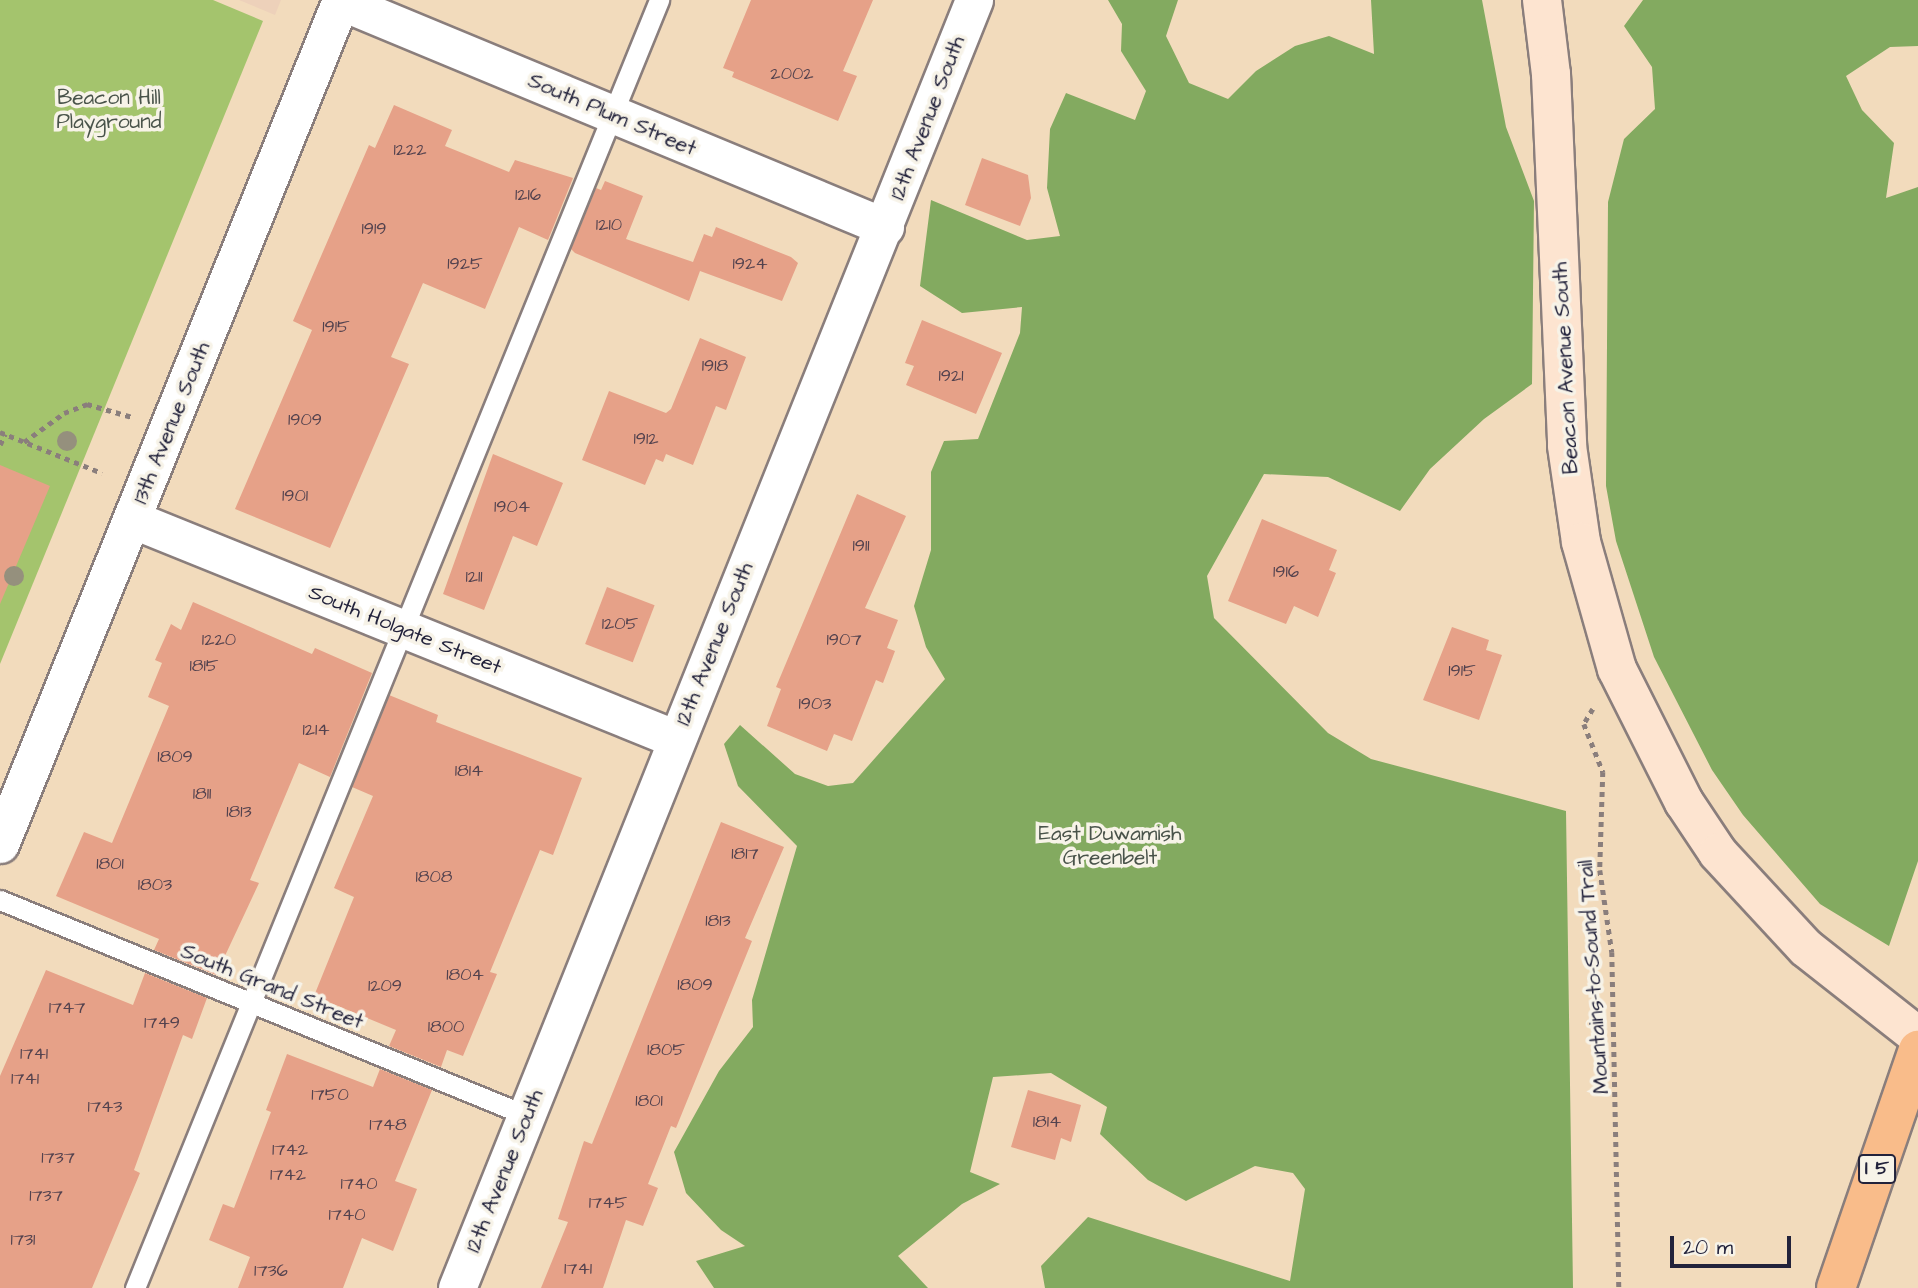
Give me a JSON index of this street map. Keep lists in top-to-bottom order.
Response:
{
  "streets": {
    "highway": ["I 5"],
    "main road": ["Beacon Avenue South"],
    "street": [
      "South Plum Street",
      "12th Avenue South",
      "13th Avenue South",
      "South Holgate Street"
    ],
    "lane": ["South Grand Street"],
    "path": ["Mountains-to-Sound Trail"]
  },
  "crossings": [
    ["South Plum Street", "12th Avenue South"],
    ["South Plum Street", "13th Avenue South"],
    ["12th Avenue South", "South Holgate Street"],
    ["12th Avenue South", "South Grand Street"],
    ["Beacon Avenue South", "Mountains-to-Sound Trail"],
    ["13th Avenue South", "South Holgate Street"]
  ],
  "parks": ["Beacon Hill Playground", "East Duwamish Greenbelt"],
  "house_numbers": [
    "2002",
    "1222",
    "1216",
    "1210",
    "1919",
    "1925",
    "1924",
    "1915",
    "1918",
    "1921",
    "1909",
    "1912",
    "1901",
    "1904",
    "1911",
    "1916",
    "1211",
    "1205",
    "1220",
    "1907",
    "1815",
    "1915",
    "1903",
    "1214",
    "1809",
    "1814",
    "1811",
    "1813",
    "1817",
    "1801",
    "1808",
    "1803",
    "1813",
    "1804",
    "1809",
    "1209",
    "1747",
    "1749",
    "1800",
    "1805",
    "1741",
    "1741",
    "1750",
    "1801",
    "1743",
    "1814",
    "1748",
    "1742",
    "1737",
    "1742",
    "1740",
    "1737",
    "1745",
    "1740",
    "1731",
    "1741",
    "1736"
  ],
  "scale_bar": "20 m"
}
